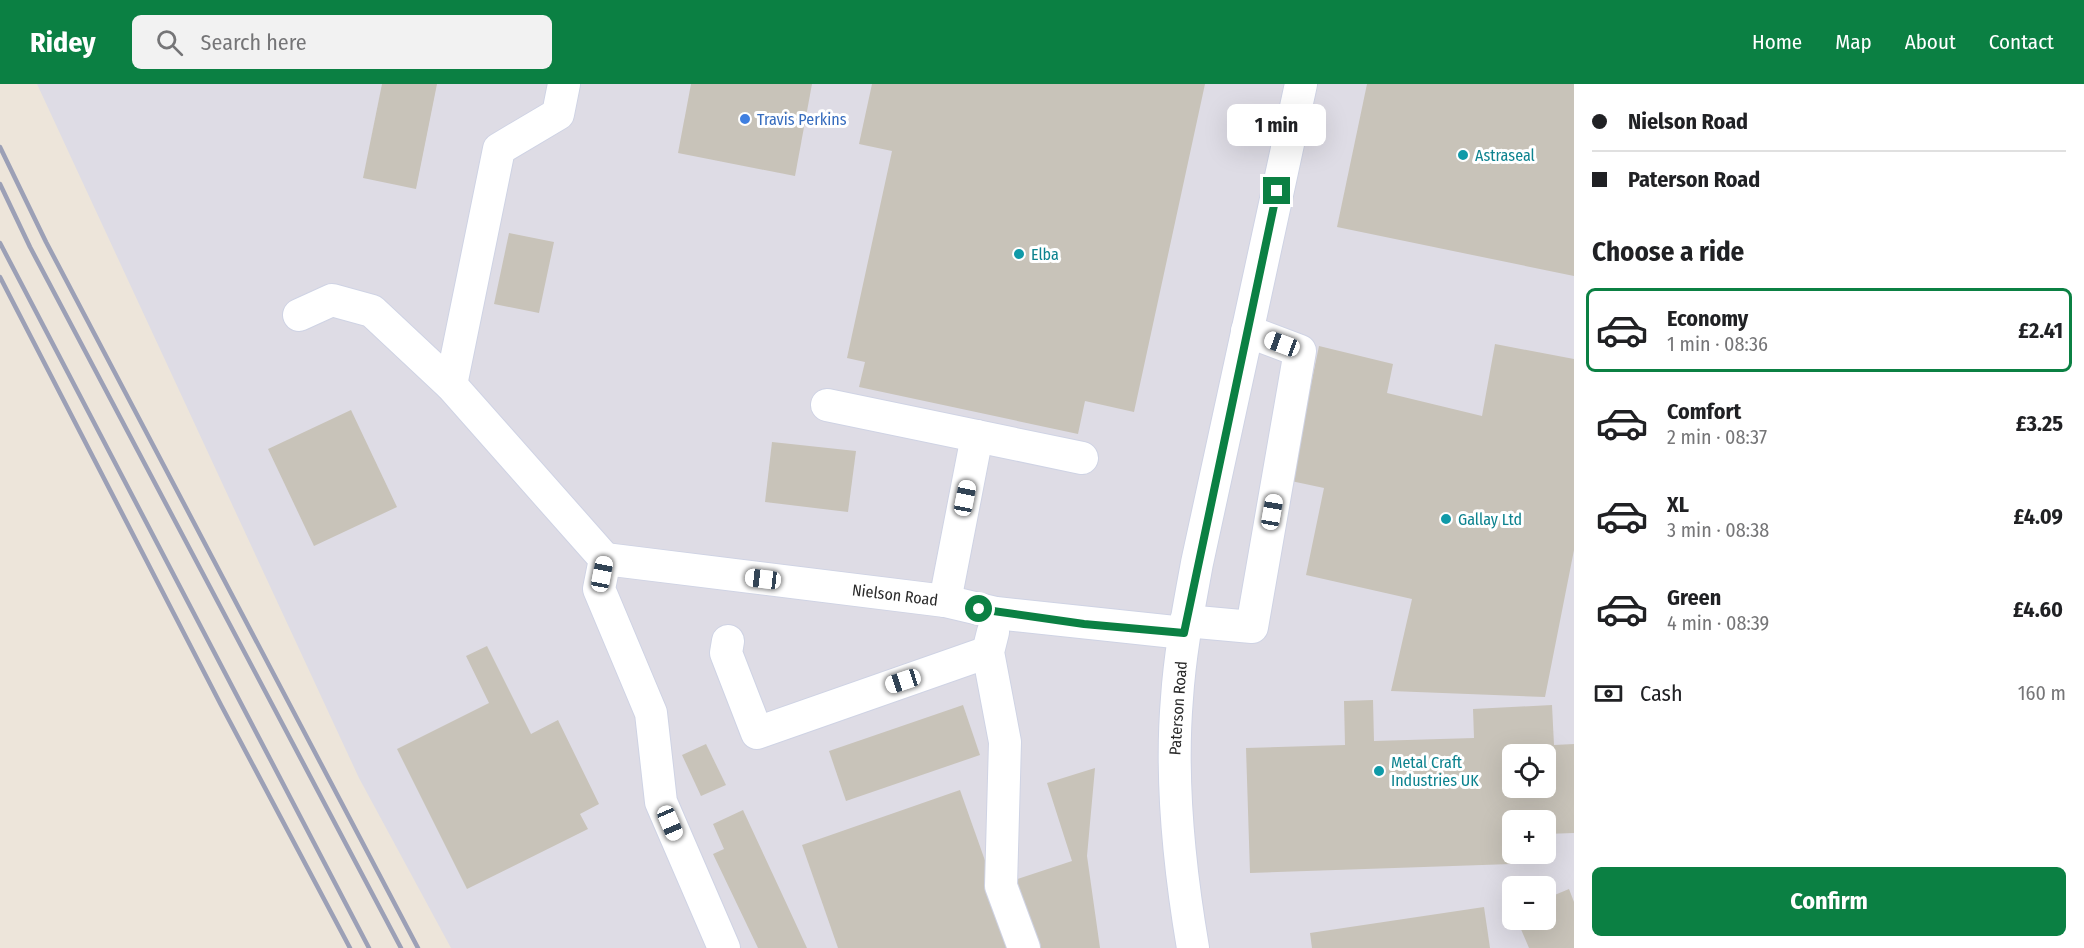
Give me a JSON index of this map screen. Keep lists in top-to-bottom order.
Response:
{
  "streets": {
    "street": ["Nielson Road", "Paterson Road"]
  },
  "crossings": [
    ["Nielson Road", "Paterson Road"]
  ],
  "places": [
    "Travis Perkins",
    "Astraseal",
    "Elba",
    "Gallay Ltd",
    "Metal Craft Industries UK"
  ],
  "page": {
    "header": "Ridey",
    "search": "Search here",
    "nav": [
      "Home",
      "Map",
      "About",
      "Contact"
    ],
    "banner": ["Nielson Road", "Paterson Road"],
    "bubble": "1 min",
    "heading": "Choose a ride",
    "list": [
      {
        "name": "Economy",
        "note": "1 min · 08:36",
        "value": "£2.41"
      },
      {
        "name": "Comfort",
        "note": "2 min · 08:37",
        "value": "£3.25"
      },
      {
        "name": "XL",
        "note": "3 min · 08:38",
        "value": "£4.09"
      },
      {
        "name": "Green",
        "note": "4 min · 08:39",
        "value": "£4.60"
      }
    ],
    "pay": ["Cash", "160 m"],
    "map_buttons": ["+", "−"],
    "buttons": "Confirm"
  }
}
